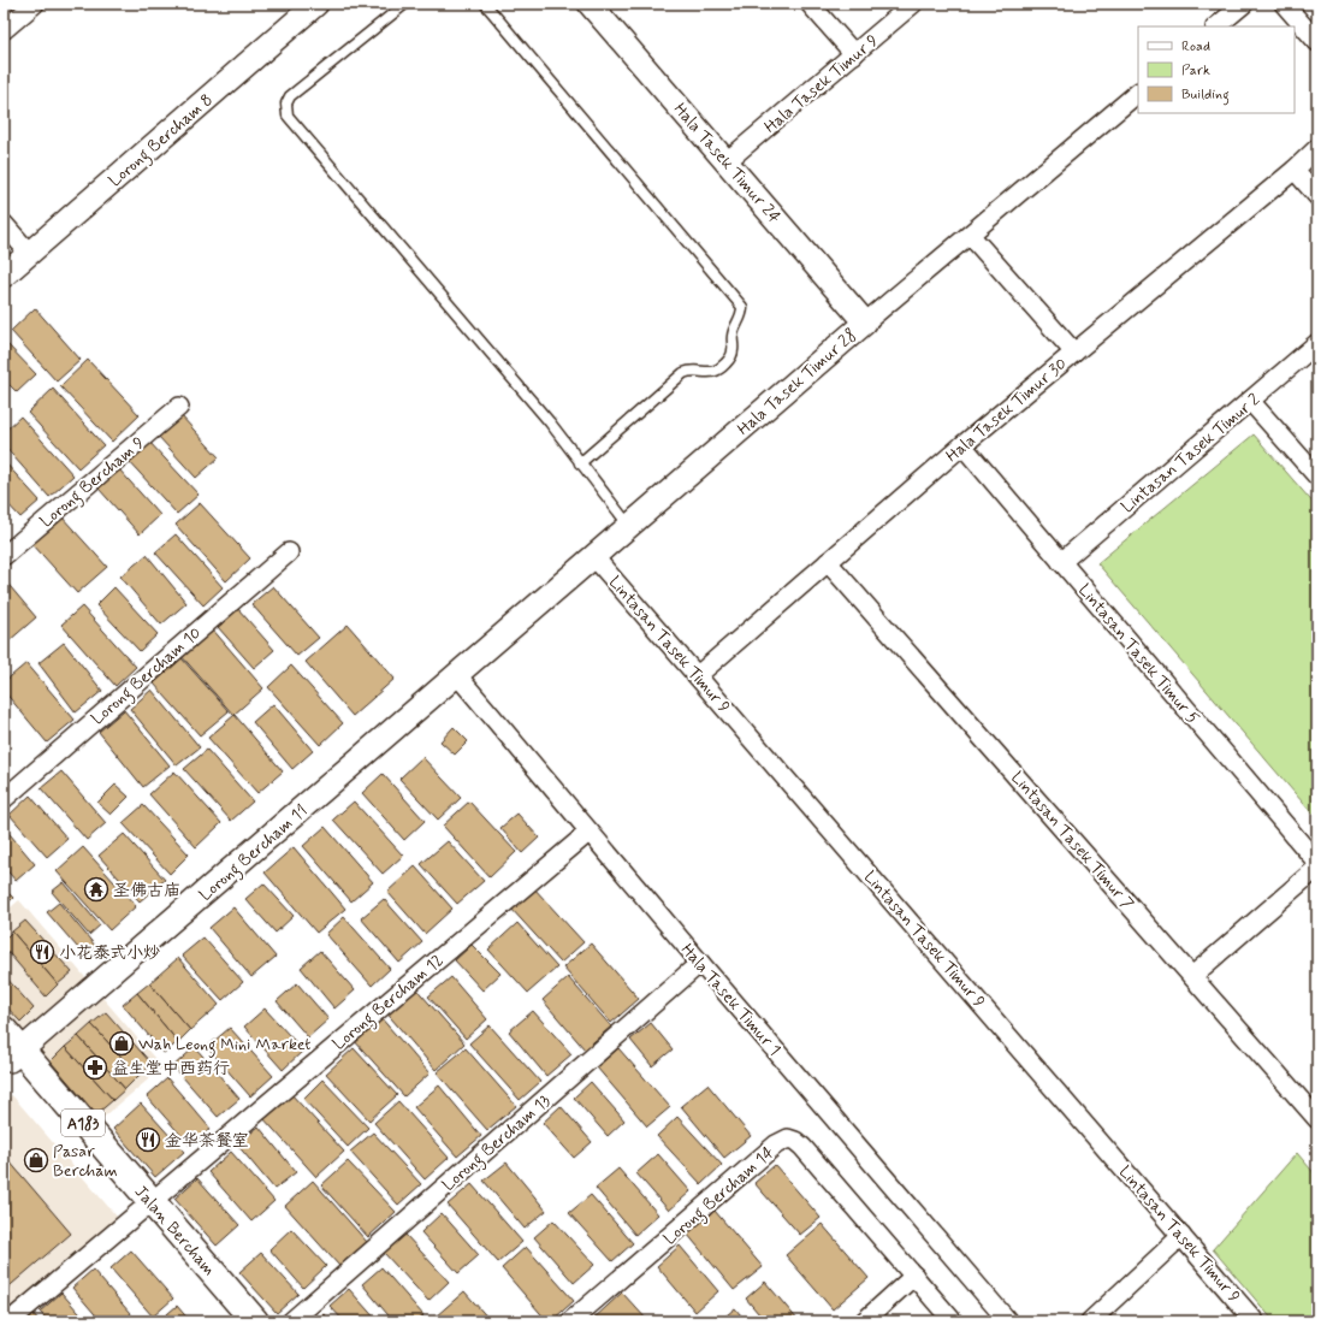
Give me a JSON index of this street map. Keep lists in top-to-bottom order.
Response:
{
  "streets": {
    "main road": ["A183", "Jalan Bercham"],
    "street": [
      "Hala Tasek Timur 9",
      "Lorong Bercham 8",
      "Hala Tasek Timur 24",
      "Hala Tasek Timur 28",
      "Hala Tasek Timur 30",
      "Lintasan Tasek Timur 2",
      "Lorong Bercham 9",
      "Lintasan Tasek Timur 9",
      "Lintasan Tasek Timur 5",
      "Lorong Bercham 10",
      "Lintasan Tasek Timur 7",
      "Lorong Bercham 11",
      "Hala Tasek Timur 1",
      "Lorong Bercham 12",
      "Lorong Bercham 13",
      "Lorong Bercham 14"
    ]
  },
  "crossings": [
    ["Hala Tasek Timur 9", "Hala Tasek Timur 24"],
    ["Hala Tasek Timur 24", "Hala Tasek Timur 28"],
    ["Hala Tasek Timur 28", "Lintasan Tasek Timur 9"],
    ["Hala Tasek Timur 28", "Lorong Bercham 11"],
    ["Hala Tasek Timur 28", "Hala Tasek Timur 1"],
    ["Hala Tasek Timur 30", "Lintasan Tasek Timur 9"],
    ["Hala Tasek Timur 30", "Lintasan Tasek Timur 5"],
    ["Hala Tasek Timur 30", "Lintasan Tasek Timur 7"],
    ["Lintasan Tasek Timur 2", "Lintasan Tasek Timur 5"],
    ["Lorong Bercham 11", "Hala Tasek Timur 1"],
    ["Lorong Bercham 11", "Jalan Bercham"],
    ["Hala Tasek Timur 1", "Lorong Bercham 12"],
    ["Hala Tasek Timur 1", "Lorong Bercham 13"],
    ["Lorong Bercham 12", "Jalan Bercham"]
  ],
  "places": {
    "temple": ["圣佛古庙"],
    "restaurant": ["小花泰式小炒", "金华茶餐室"],
    "shop": ["Wah Leong Mini Market", "Pasar Bercham"],
    "pharmacy": ["益生堂中西药行"]
  },
  "legend": ["Road", "Park", "Building"]
}
